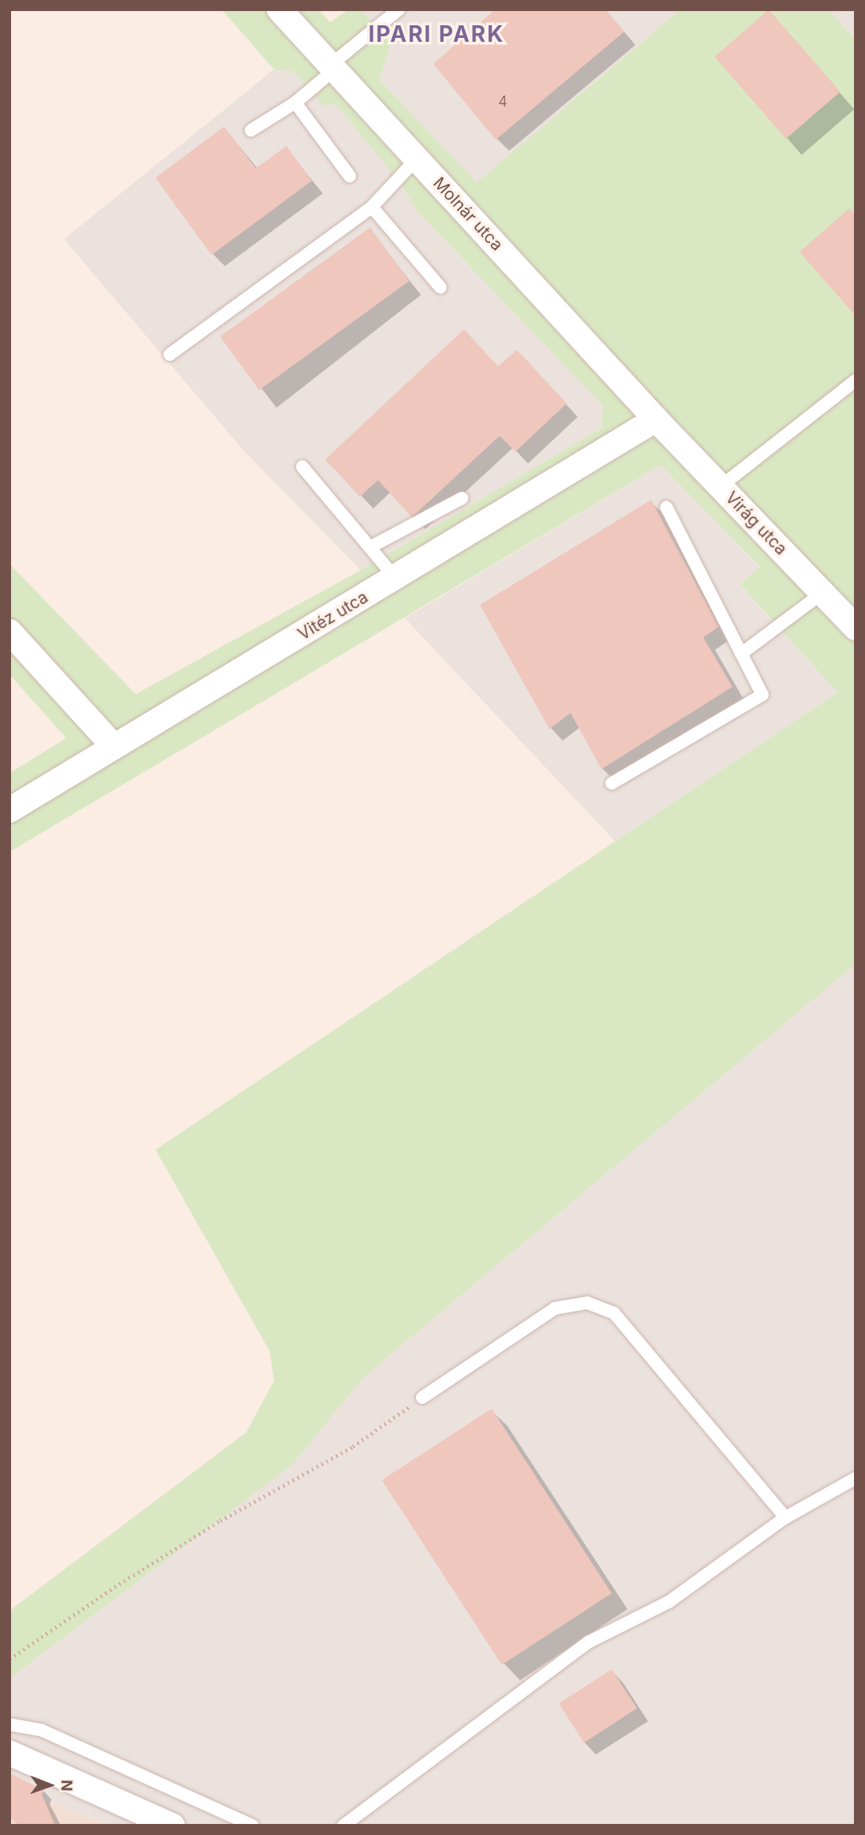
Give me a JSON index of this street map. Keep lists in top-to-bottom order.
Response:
{
  "streets": {
    "street": ["Molnár utca", "Virág utca", "Vitéz utca"]
  },
  "crossings": [
    ["Molnár utca", "Virág utca"],
    ["Molnár utca", "Vitéz utca"],
    ["Virág utca", "Vitéz utca"]
  ],
  "districts": ["IPARI PARK"],
  "house_numbers": ["4"],
  "north": "right"
}
